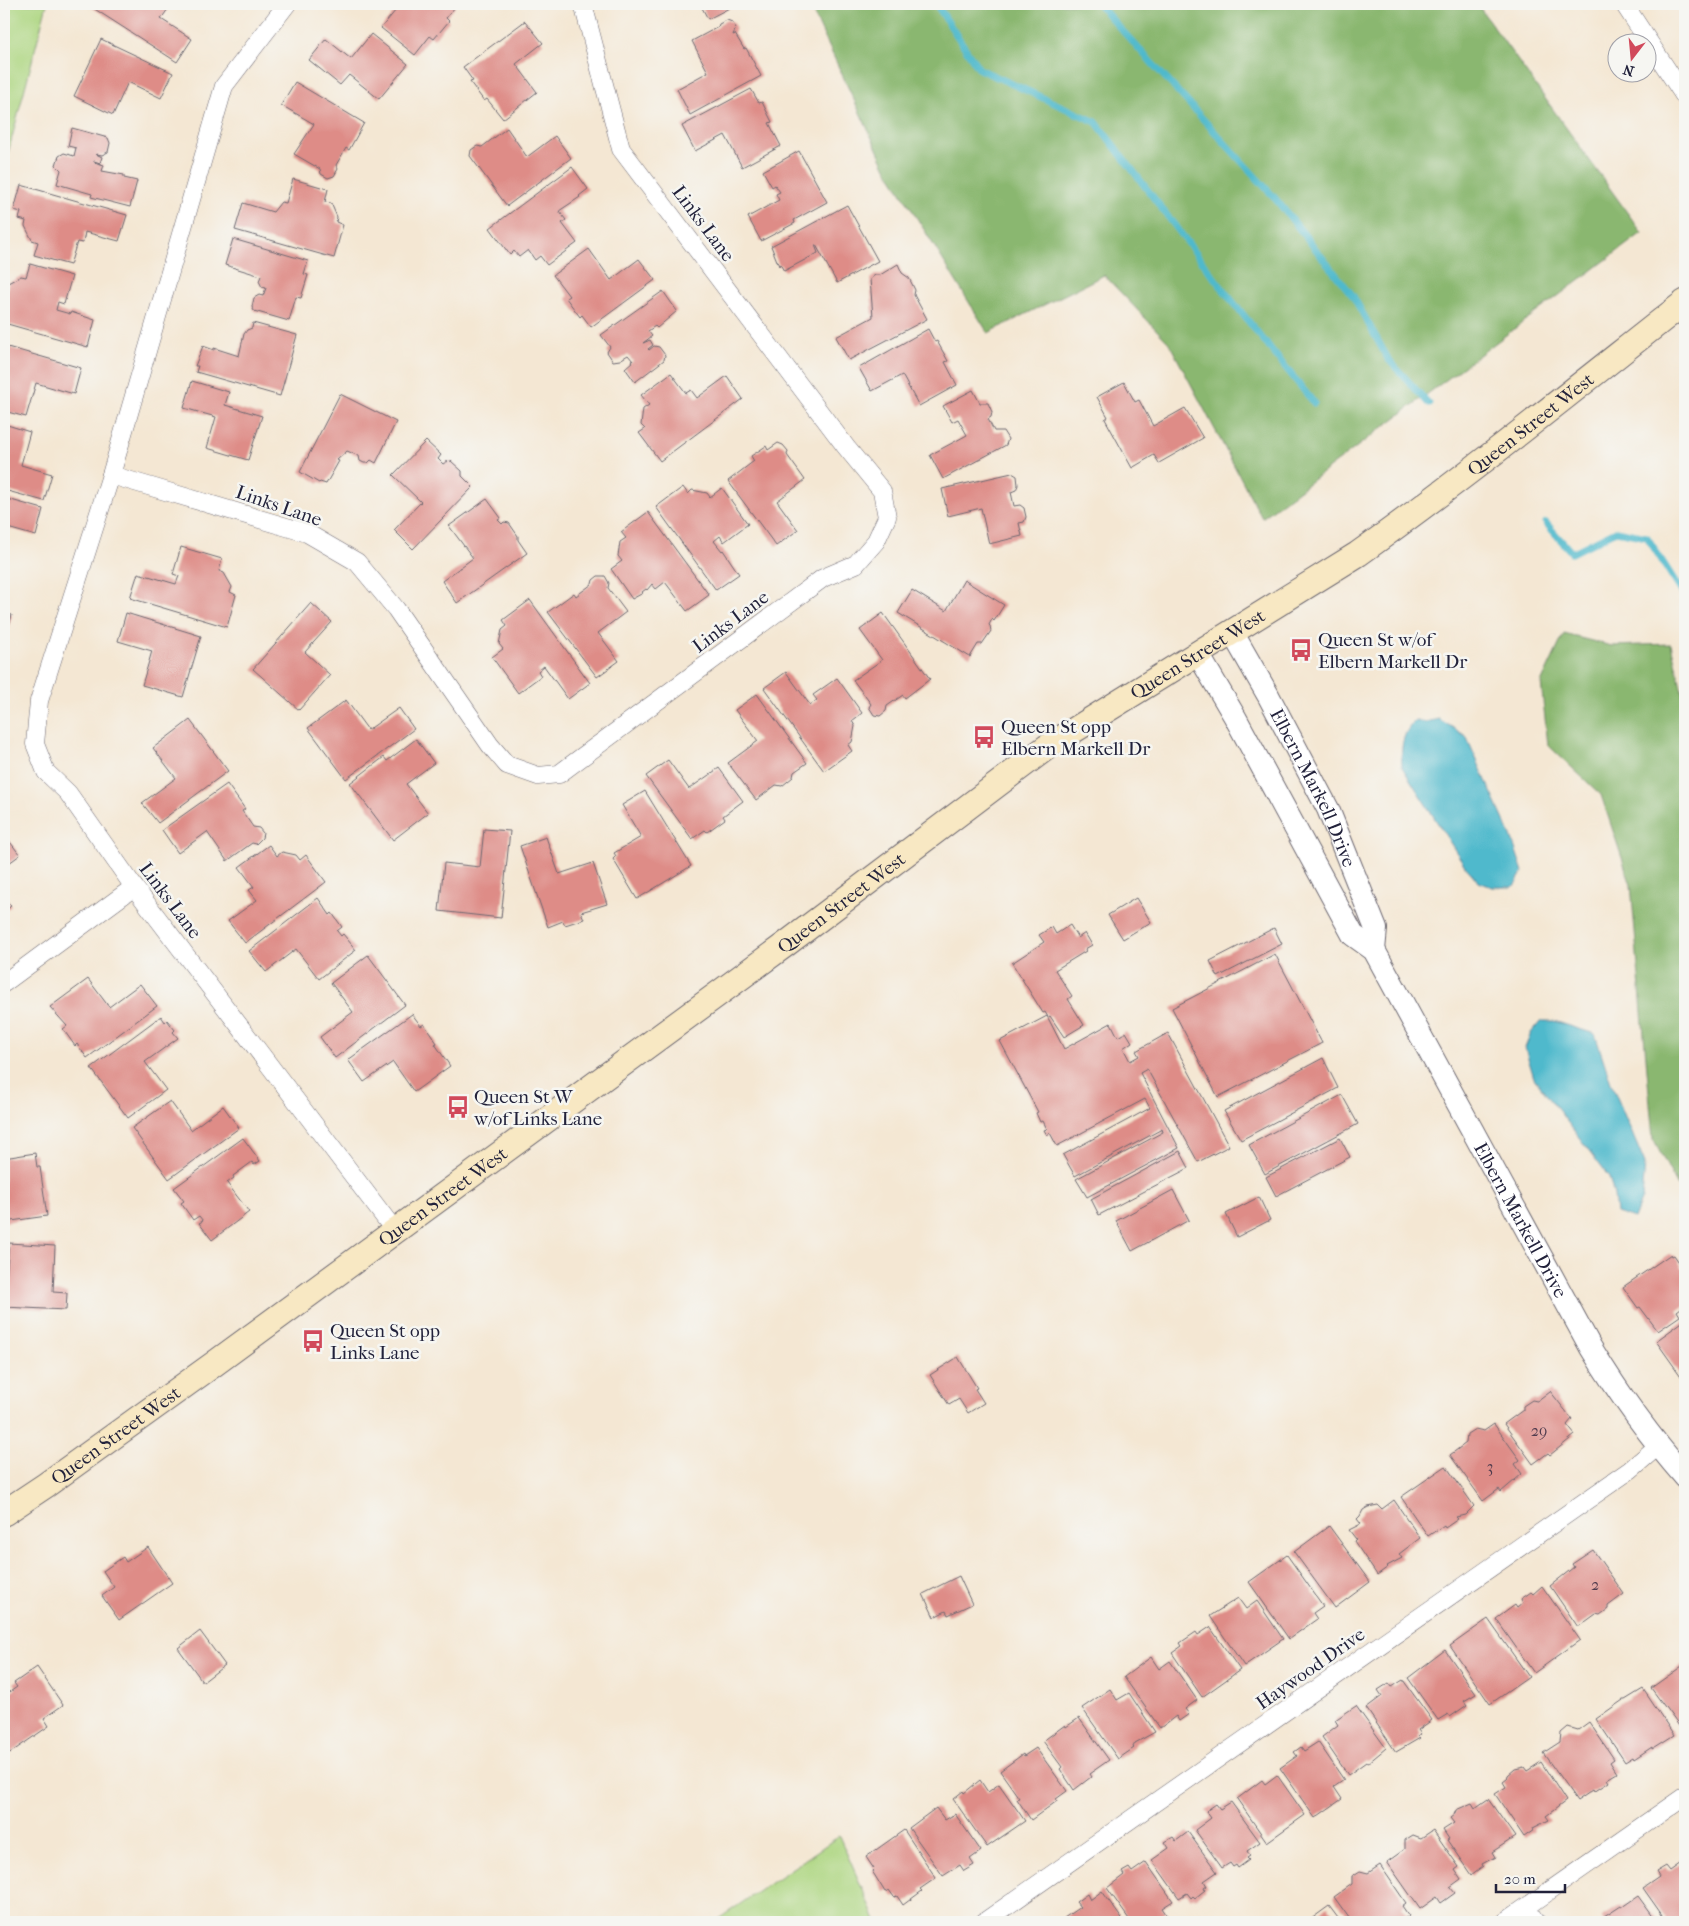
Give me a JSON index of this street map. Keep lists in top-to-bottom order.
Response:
{
  "streets": {
    "main road": ["Queen Street West"],
    "street": ["Links Lane", "Elbern Markell Drive", "Haywood Drive"]
  },
  "crossings": [
    ["Links Lane", "Queen Street West"],
    ["Queen Street West", "Elbern Markell Drive"],
    ["Elbern Markell Drive", "Haywood Drive"]
  ],
  "places": {
    "bus stop": [
      "Queen St w/of Elbern Markell Dr",
      "Queen St opp Elbern Markell Dr",
      "Queen St W w/of Links Lane",
      "Queen St opp Links Lane"
    ]
  },
  "house_numbers": ["29", "3", "2"],
  "scale_bar": "20 m",
  "north": "bottom"
}
